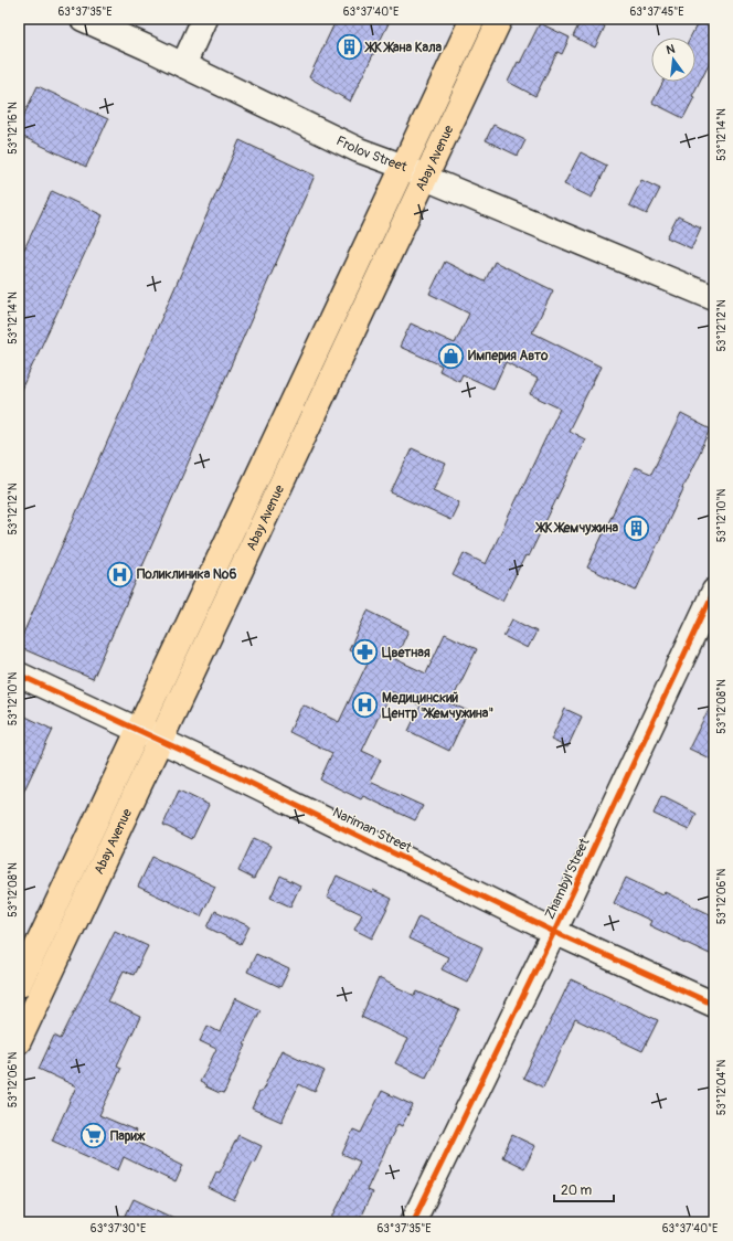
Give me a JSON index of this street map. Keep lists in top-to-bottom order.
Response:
{
  "streets": {
    "main road": ["Abay Avenue"],
    "street": ["Frolov Street", "Nariman Street", "Zhambyl Street"]
  },
  "crossings": [
    ["Frolov Street", "Abay Avenue"],
    ["Abay Avenue", "Nariman Street"],
    ["Nariman Street", "Zhambyl Street"]
  ],
  "places": {
    "building": ["ЖК Жана Кала", "ЖК Жемчужина"],
    "shop": ["Империя Авто"],
    "hospital": ["Поликлиника №6", "Медицинский Центр \"Жемчужина\""],
    "pharmacy": ["Цветная"],
    "supermarket": ["Париж"]
  },
  "scale_bar": "20 m",
  "north": "top",
  "coordinates": [
    "63°37'35\"E",
    "63°37'40\"E",
    "63°37'45\"E",
    "53°12'16\"N",
    "53°12'14\"N",
    "53°12'12\"N",
    "53°12'10\"N",
    "53°12'08\"N",
    "53°12'06\"N",
    "53°12'04\"N",
    "63°37'30\"E"
  ]
}
